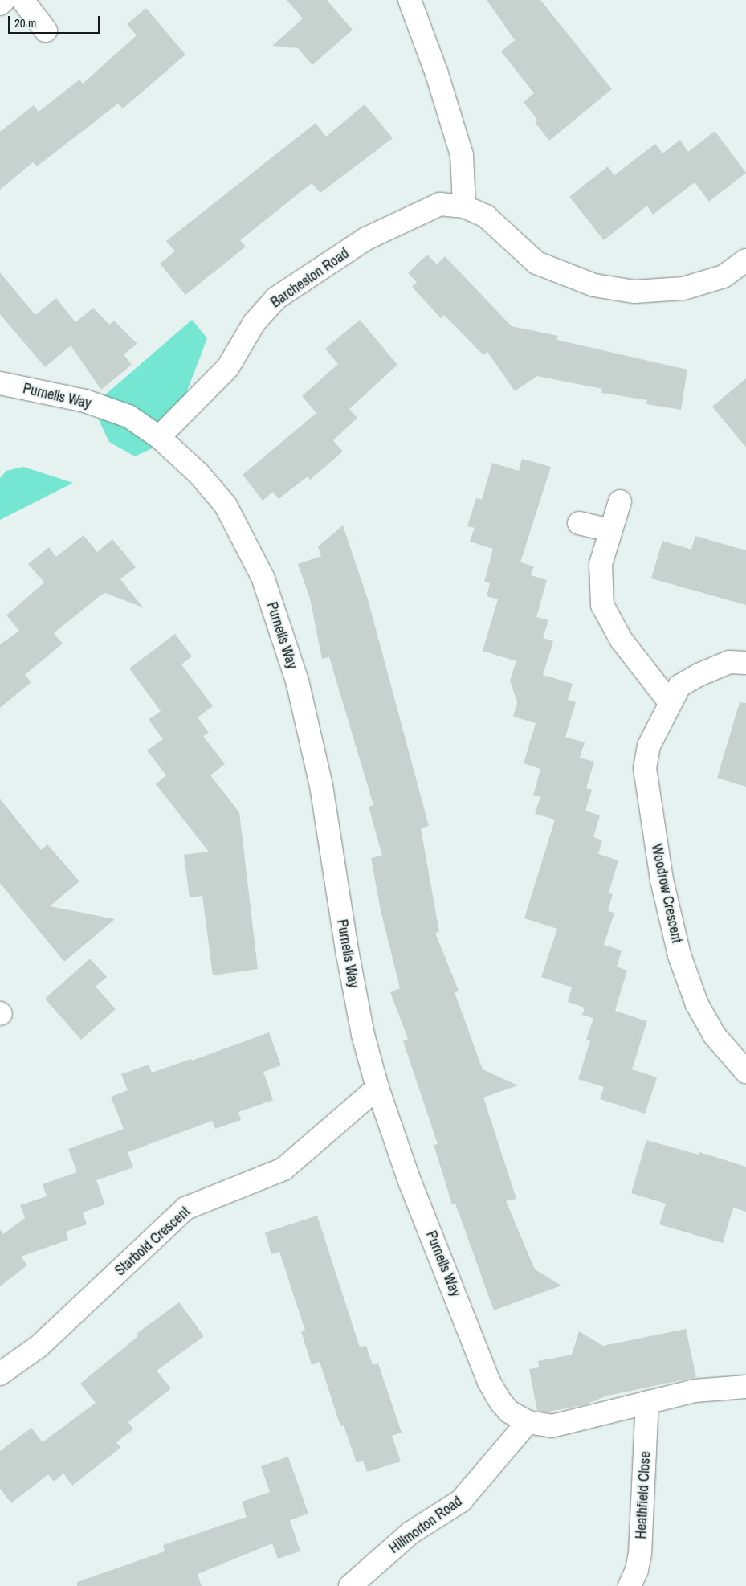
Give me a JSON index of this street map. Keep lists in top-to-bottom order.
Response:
{
  "streets": {
    "street": [
      "Barcheston Road",
      "Purnells Way",
      "Woodrow Crescent",
      "Starbold Crescent",
      "Heathfield Close",
      "Hillmorton Road"
    ]
  },
  "crossings": [
    ["Barcheston Road", "Purnells Way"],
    ["Purnells Way", "Starbold Crescent"],
    ["Purnells Way", "Heathfield Close"],
    ["Purnells Way", "Hillmorton Road"]
  ],
  "scale_bar": "20 m"
}
